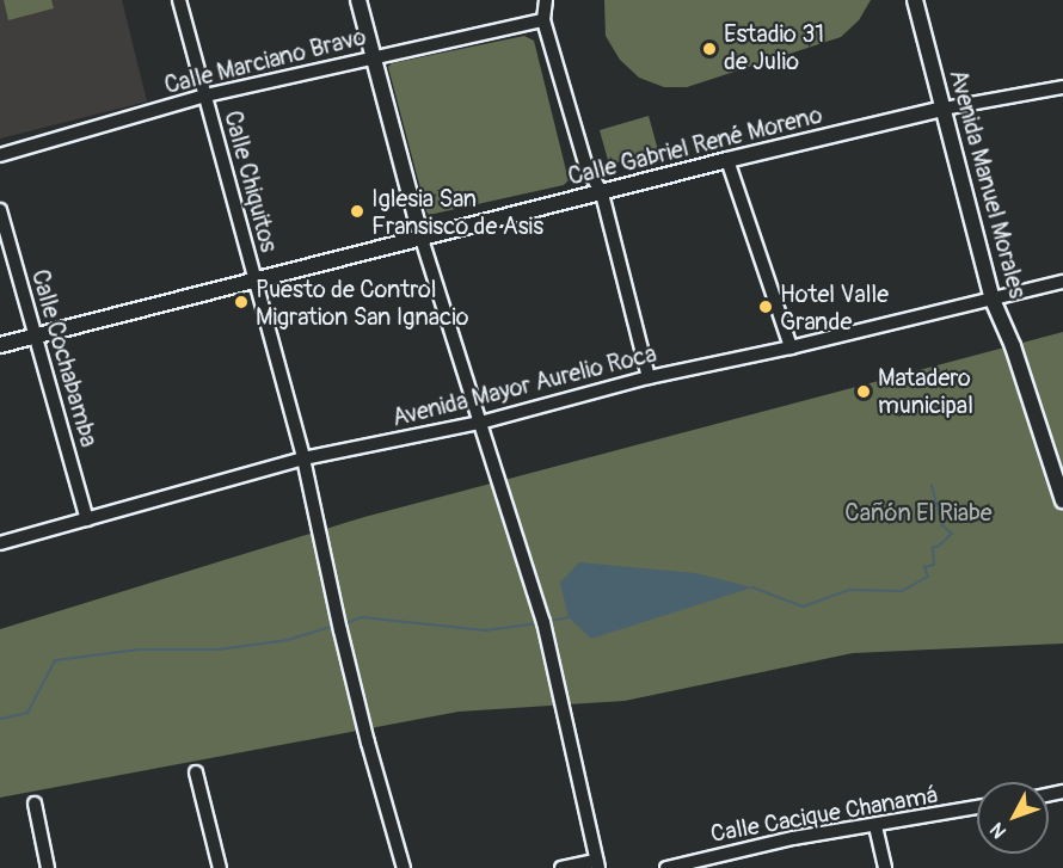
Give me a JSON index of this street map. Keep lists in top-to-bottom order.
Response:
{
  "streets": {
    "street": [
      "Calle Marciano Bravo",
      "Calle Gabriel René Moreno",
      "Calle Chiquitos",
      "Avenida Manuel Morales",
      "Calle Cochabamba",
      "Avenida Mayor Aurelio Roca",
      "Calle Cacique Chanamá"
    ]
  },
  "crossings": [
    ["Calle Marciano Bravo", "Calle Chiquitos"],
    ["Calle Gabriel René Moreno", "Calle Chiquitos"],
    ["Calle Gabriel René Moreno", "Avenida Manuel Morales"],
    ["Calle Gabriel René Moreno", "Calle Cochabamba"],
    ["Calle Chiquitos", "Avenida Mayor Aurelio Roca"],
    ["Avenida Manuel Morales", "Avenida Mayor Aurelio Roca"],
    ["Calle Cochabamba", "Avenida Mayor Aurelio Roca"]
  ],
  "parks": ["Cañón El Riabe"],
  "places": [
    "Estadio 31 de Julio",
    "Iglesia San Fransisco de Asis",
    "Puesto de Control Migration San Ignacio",
    "Hotel Valle Grande",
    "Matadero municipal"
  ],
  "north": "bottom left"
}
